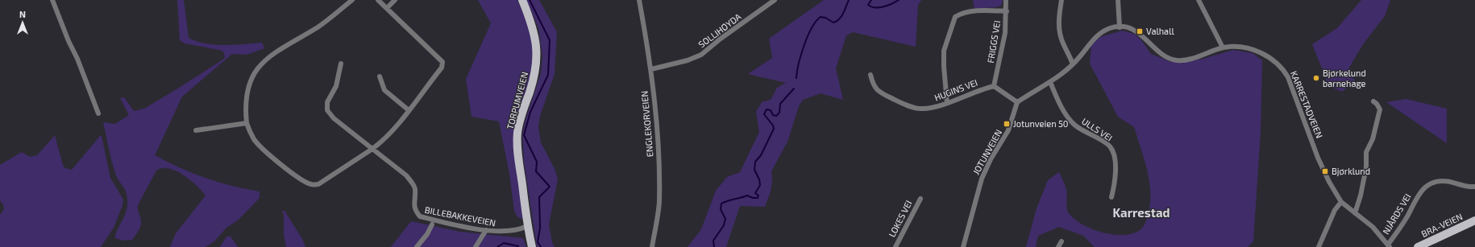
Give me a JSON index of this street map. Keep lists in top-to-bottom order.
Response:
{
  "streets": {
    "main road": ["TORPUMVEIEN", "BRA-VEIEN"],
    "street": [
      "SOLLIHØYDA",
      "FRIGGS VEI",
      "HUGINS VEI",
      "KARRESTADVEIEN",
      "ENGLEKORVEIEN",
      "ULLS VEI",
      "JOTUNVEIEN",
      "NJÅRDS VEI",
      "BILLEBAKKEVEIEN",
      "LOKES VEI"
    ]
  },
  "crossings": [
    ["SOLLIHØYDA", "ENGLEKORVEIEN"],
    ["FRIGGS VEI", "HUGINS VEI"],
    ["TORPUMVEIEN", "BILLEBAKKEVEIEN"],
    ["KARRESTADVEIEN", "ULLS VEI"],
    ["KARRESTADVEIEN", "JOTUNVEIEN"],
    ["KARRESTADVEIEN", "NJÅRDS VEI"]
  ],
  "districts": ["Karrestad"],
  "places": {
    "transit": ["Valhall", "Jotunveien 50", "Bjørklund"],
    "other": ["Bjørkelund barnehage"]
  },
  "north": "top"
}
